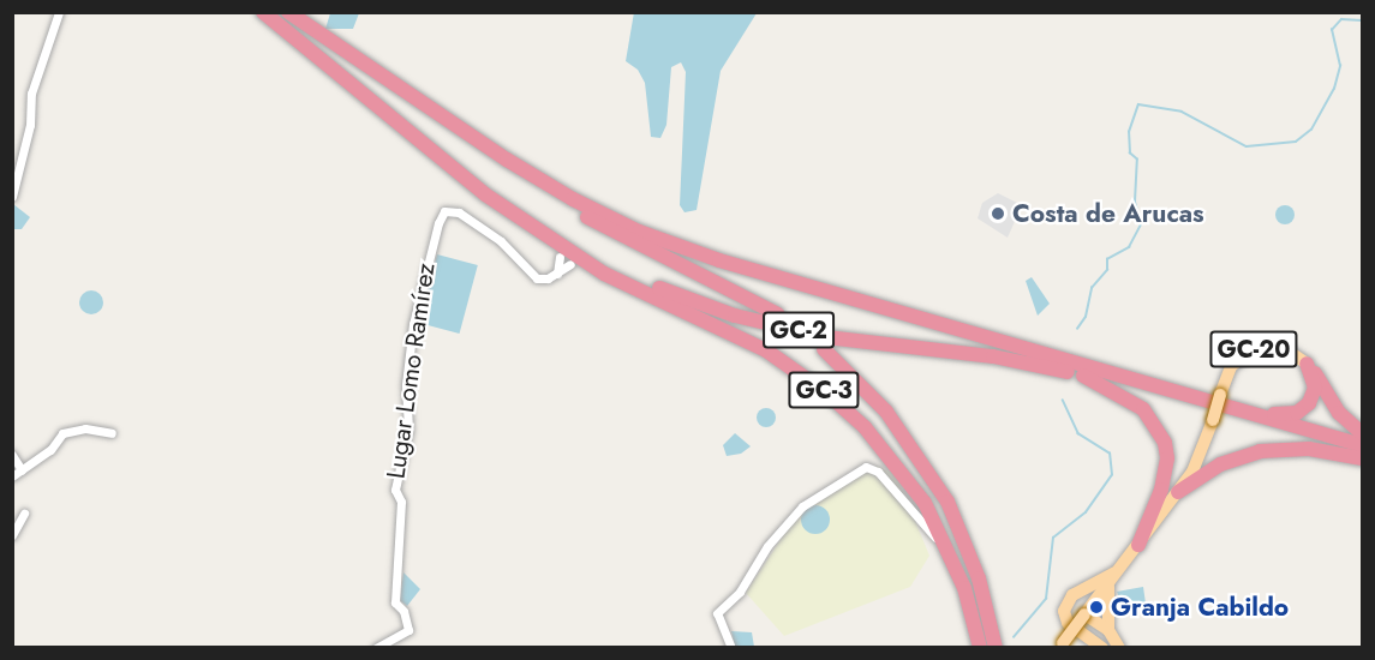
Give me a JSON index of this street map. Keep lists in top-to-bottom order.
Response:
{
  "streets": {
    "highway": ["GC-2", "GC-3"],
    "main road": ["GC-20"],
    "street": ["Lugar Lomo Ramírez"]
  },
  "crossings": [
    ["GC-2", "GC-3"]
  ],
  "places": ["Costa de Arucas", "Granja Cabildo"]
}
